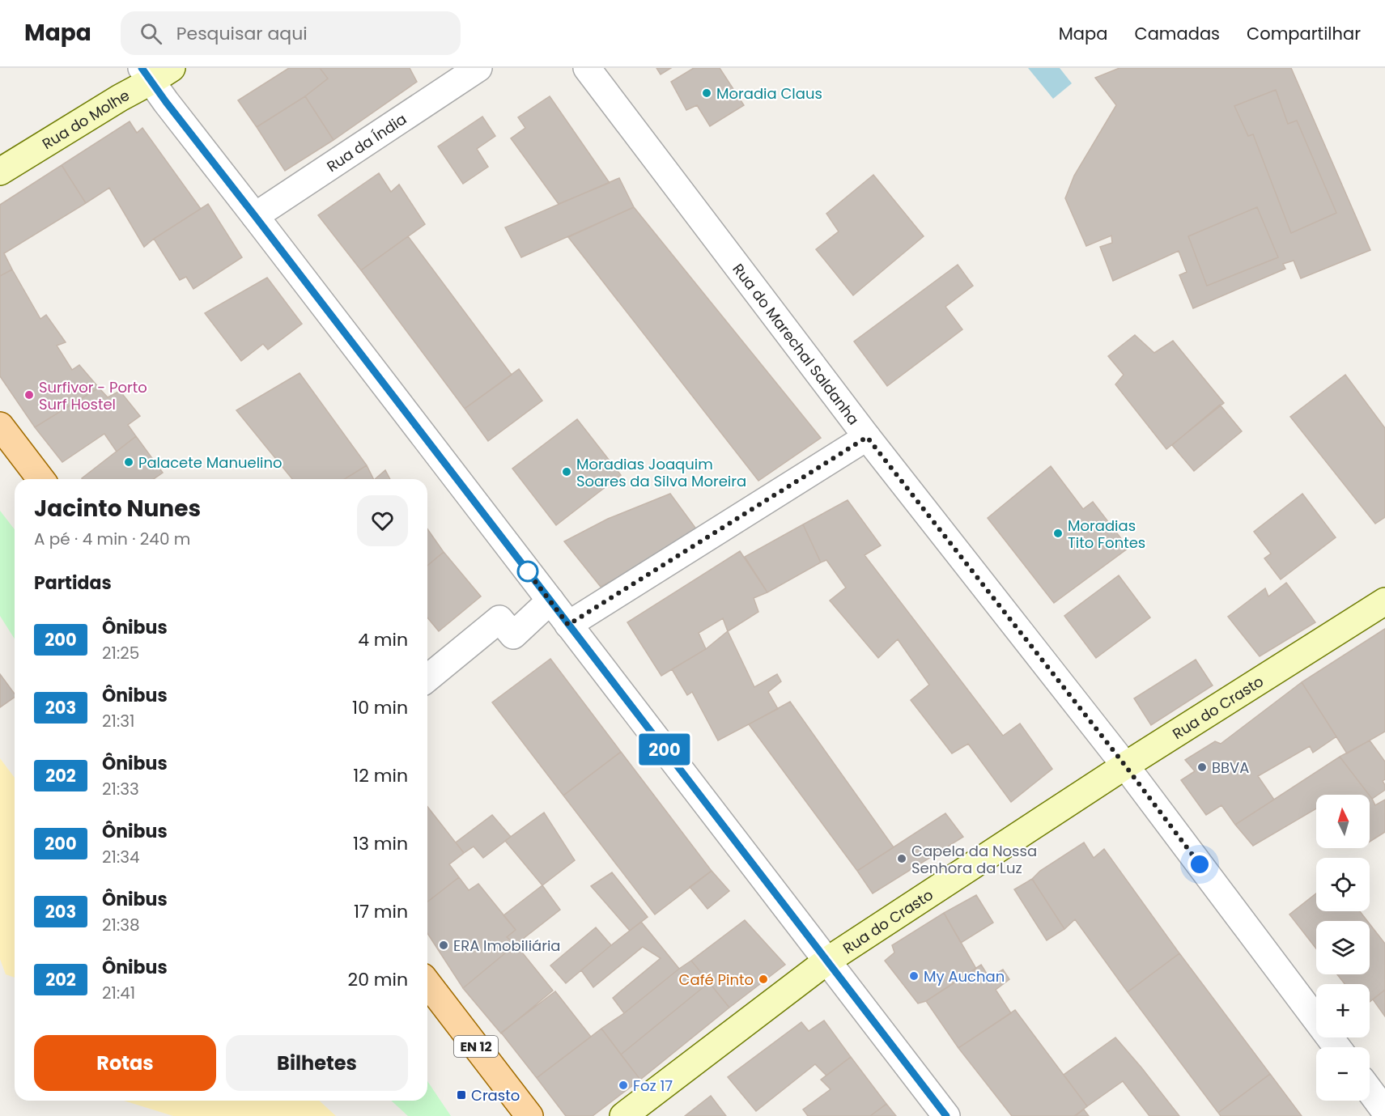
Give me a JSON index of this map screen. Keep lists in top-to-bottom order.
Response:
{
  "streets": {
    "main road": ["EN 12"],
    "street": [
      "Rua do Molhe",
      "Rua da Índia",
      "Rua do Marechal Saldanha",
      "Rua do Crasto"
    ]
  },
  "crossings": [
    ["Rua do Marechal Saldanha", "Rua do Crasto"]
  ],
  "places": {
    "other": [
      "Moradia Claus",
      "Surfivor - Porto Surf Hostel",
      "Palacete Manuelino",
      "Moradias Joaquim Soares da Silva Moreira",
      "Moradias Tito Fontes",
      "BBVA",
      "Capela da Nossa Senhora da Luz",
      "ERA Imobiliária",
      "My Auchan",
      "Café Pinto",
      "Foz 17"
    ],
    "transit": ["Crasto"]
  },
  "lines": ["bus line 200"],
  "north": "top",
  "page": {
    "header": "Mapa",
    "search": "Pesquisar aqui",
    "nav": ["Mapa", "Camadas", "Compartilhar"],
    "on_map": "200",
    "heading": [
      ["Jacinto Nunes", "A pé · 4 min · 240 m"],
      "Partidas"
    ],
    "list": [
      {
        "mark": "200",
        "name": "Ônibus",
        "note": "21:25",
        "value": "4 min"
      },
      {
        "mark": "203",
        "name": "Ônibus",
        "note": "21:31",
        "value": "10 min"
      },
      {
        "mark": "202",
        "name": "Ônibus",
        "note": "21:33",
        "value": "12 min"
      },
      {
        "mark": "200",
        "name": "Ônibus",
        "note": "21:34",
        "value": "13 min"
      },
      {
        "mark": "203",
        "name": "Ônibus",
        "note": "21:38",
        "value": "17 min"
      },
      {
        "mark": "202",
        "name": "Ônibus",
        "note": "21:41",
        "value": "20 min"
      }
    ],
    "map_buttons": ["+", "−"],
    "buttons": ["Rotas", "Bilhetes"]
  }
}
